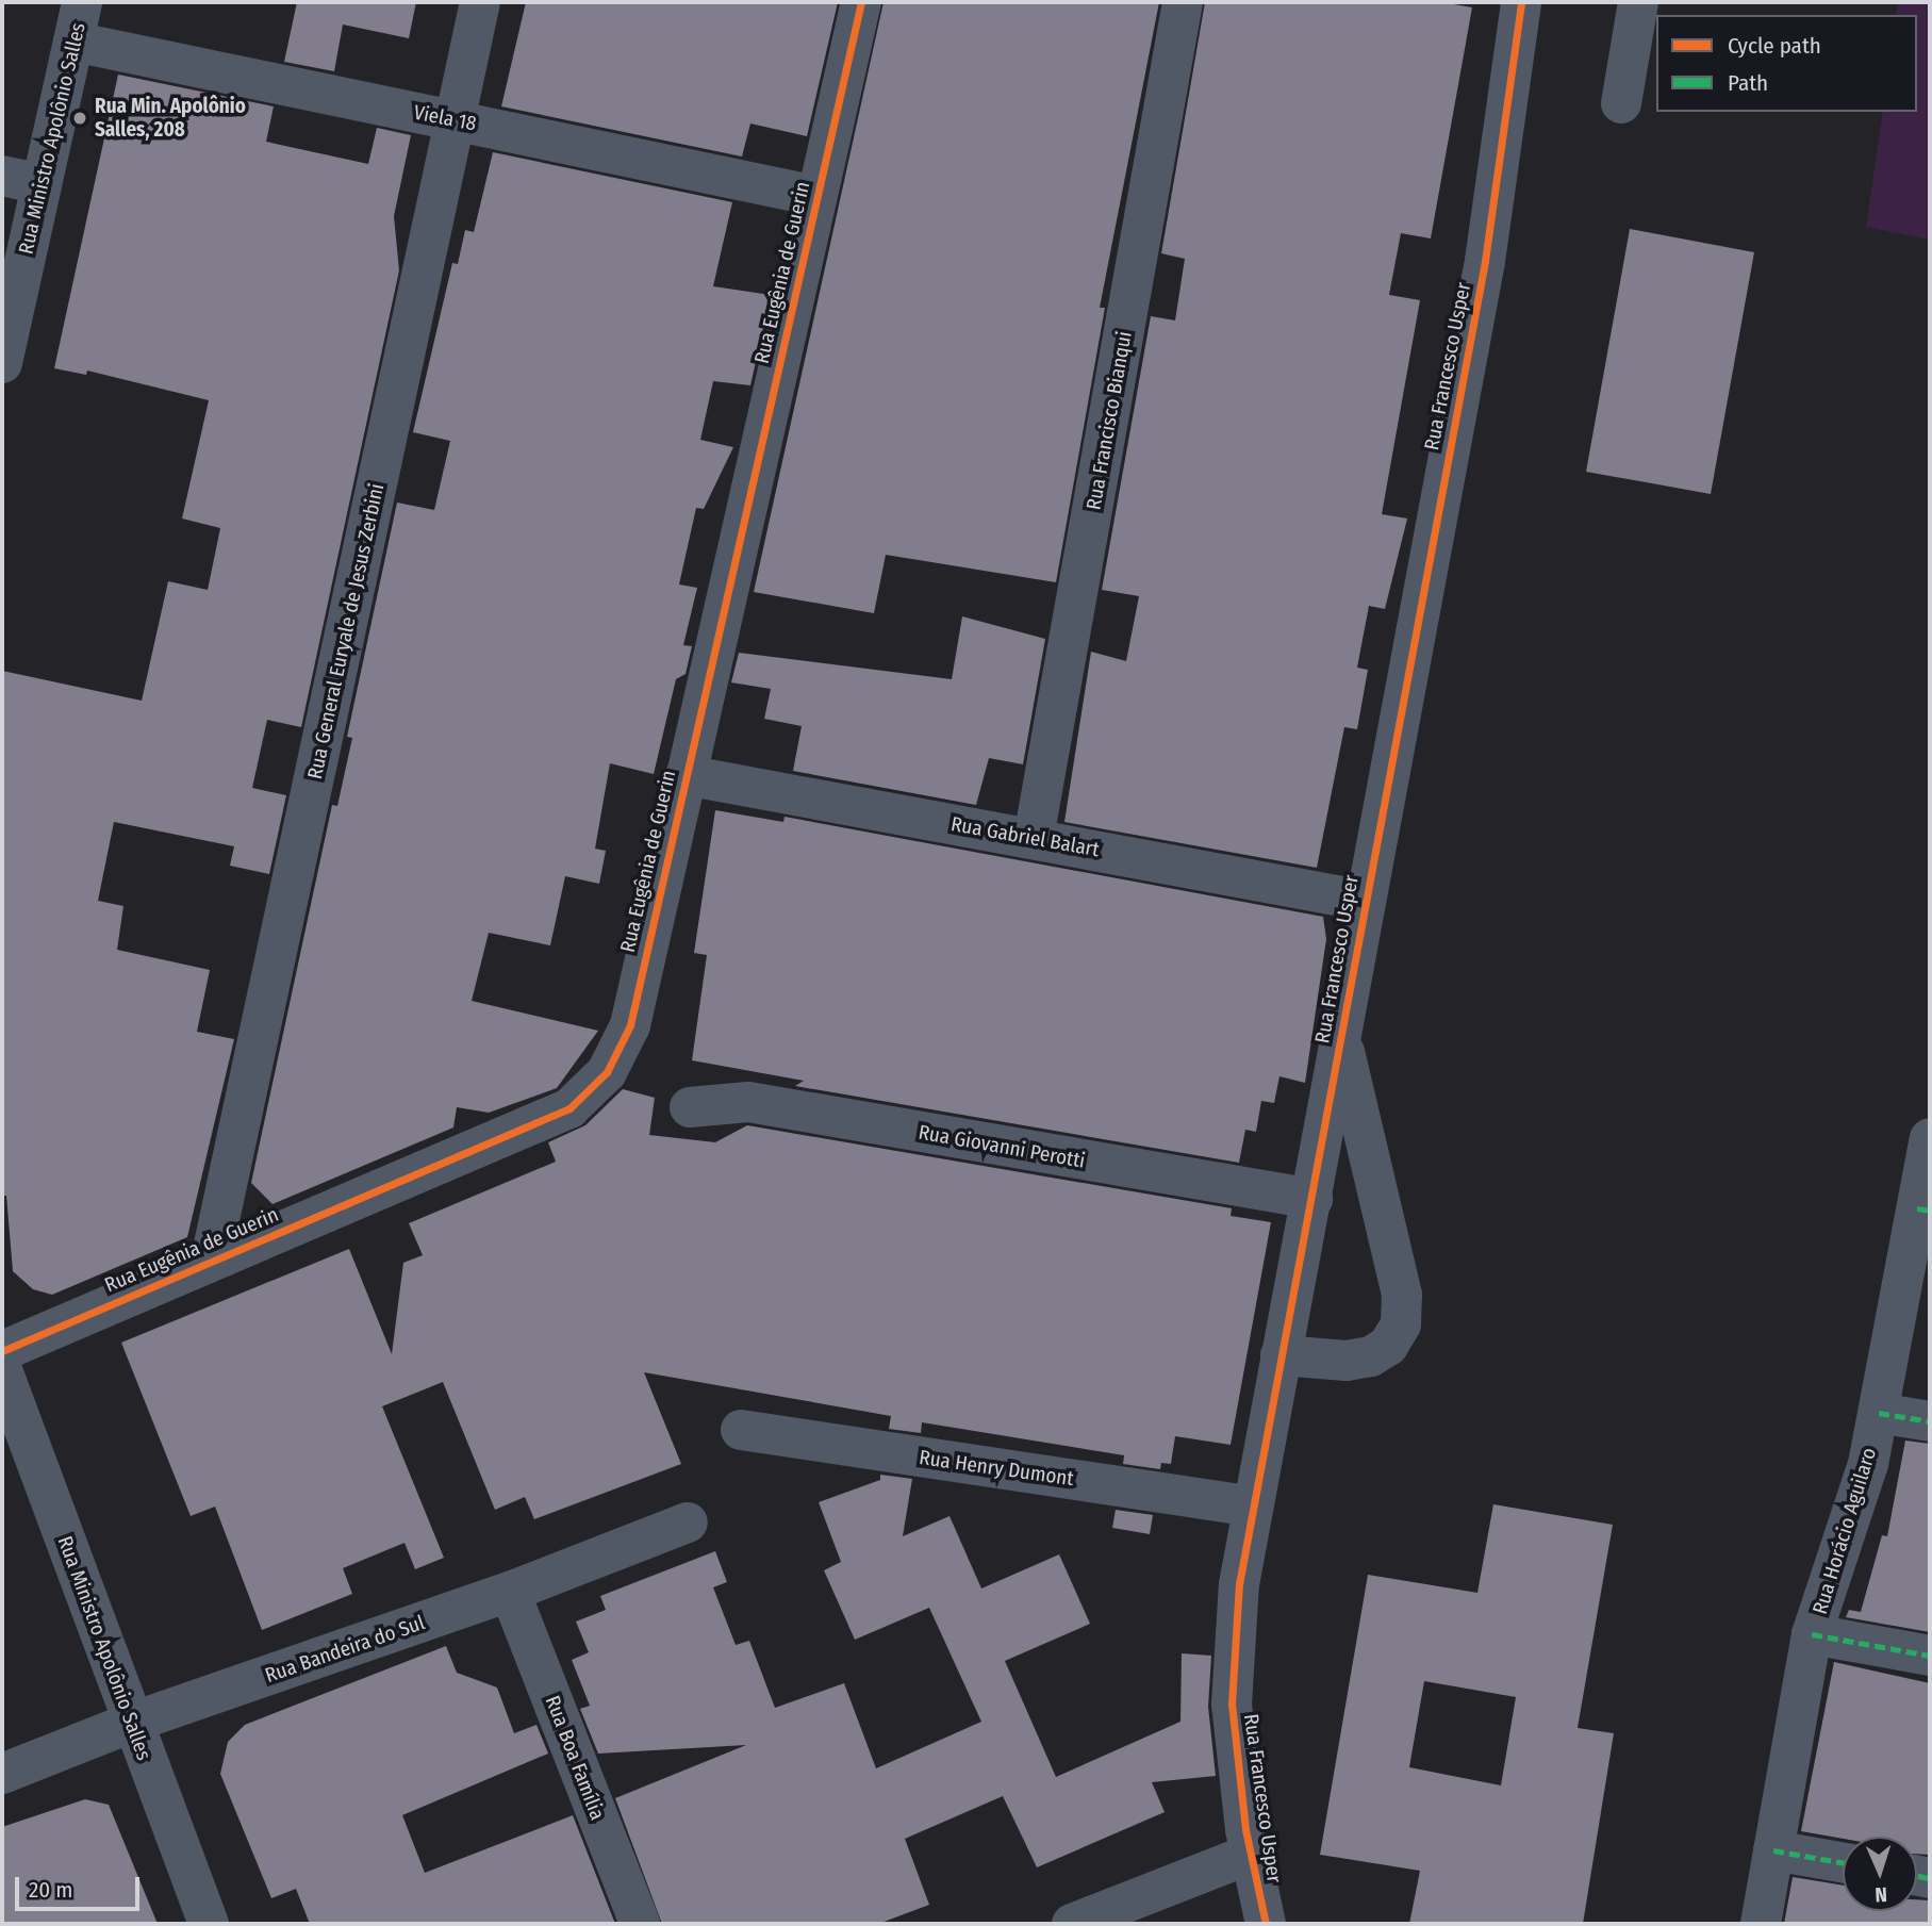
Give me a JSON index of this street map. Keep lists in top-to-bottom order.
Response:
{
  "streets": {
    "street": [
      "Viela 18",
      "Rua Ministro Apolônio Salles",
      "Rua Eugênia de Guerin",
      "Rua Francesco Usper",
      "Rua Francisco Bianqui",
      "Rua General Euryale de Jesus Zerbini",
      "Rua Gabriel Balart",
      "Rua Giovanni Perotti",
      "Rua Henry Dumont",
      "Rua Horácio Aguilaro",
      "Rua Bandeira do Sul",
      "Rua Boa Família"
    ]
  },
  "crossings": [
    ["Viela 18", "Rua Ministro Apolônio Salles"],
    ["Viela 18", "Rua Eugênia de Guerin"],
    ["Viela 18", "Rua General Euryale de Jesus Zerbini"],
    ["Rua Ministro Apolônio Salles", "Rua Bandeira do Sul"],
    ["Rua Eugênia de Guerin", "Rua General Euryale de Jesus Zerbini"],
    ["Rua Eugênia de Guerin", "Rua Gabriel Balart"],
    ["Rua Francesco Usper", "Rua Gabriel Balart"],
    ["Rua Francesco Usper", "Rua Giovanni Perotti"],
    ["Rua Francesco Usper", "Rua Henry Dumont"],
    ["Rua Francisco Bianqui", "Rua Gabriel Balart"],
    ["Rua Bandeira do Sul", "Rua Boa Família"]
  ],
  "places": ["Rua Min. Apolônio Salles, 208"],
  "legend": ["Cycle path", "Path"],
  "scale_bar": "20 m",
  "north": "bottom"
}
